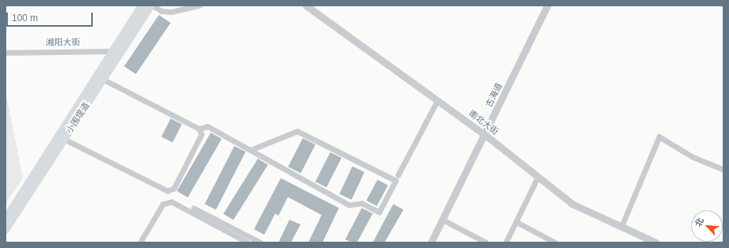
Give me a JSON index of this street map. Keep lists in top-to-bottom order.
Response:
{
  "streets": {
    "main road": ["小围堤道"],
    "street": ["湘阳大街", "古海道", "南北大街"]
  },
  "crossings": [
    ["湘阳大街", "小围堤道"],
    ["古海道", "南北大街"]
  ],
  "scale_bar": "100 m",
  "north": "top left"
}
